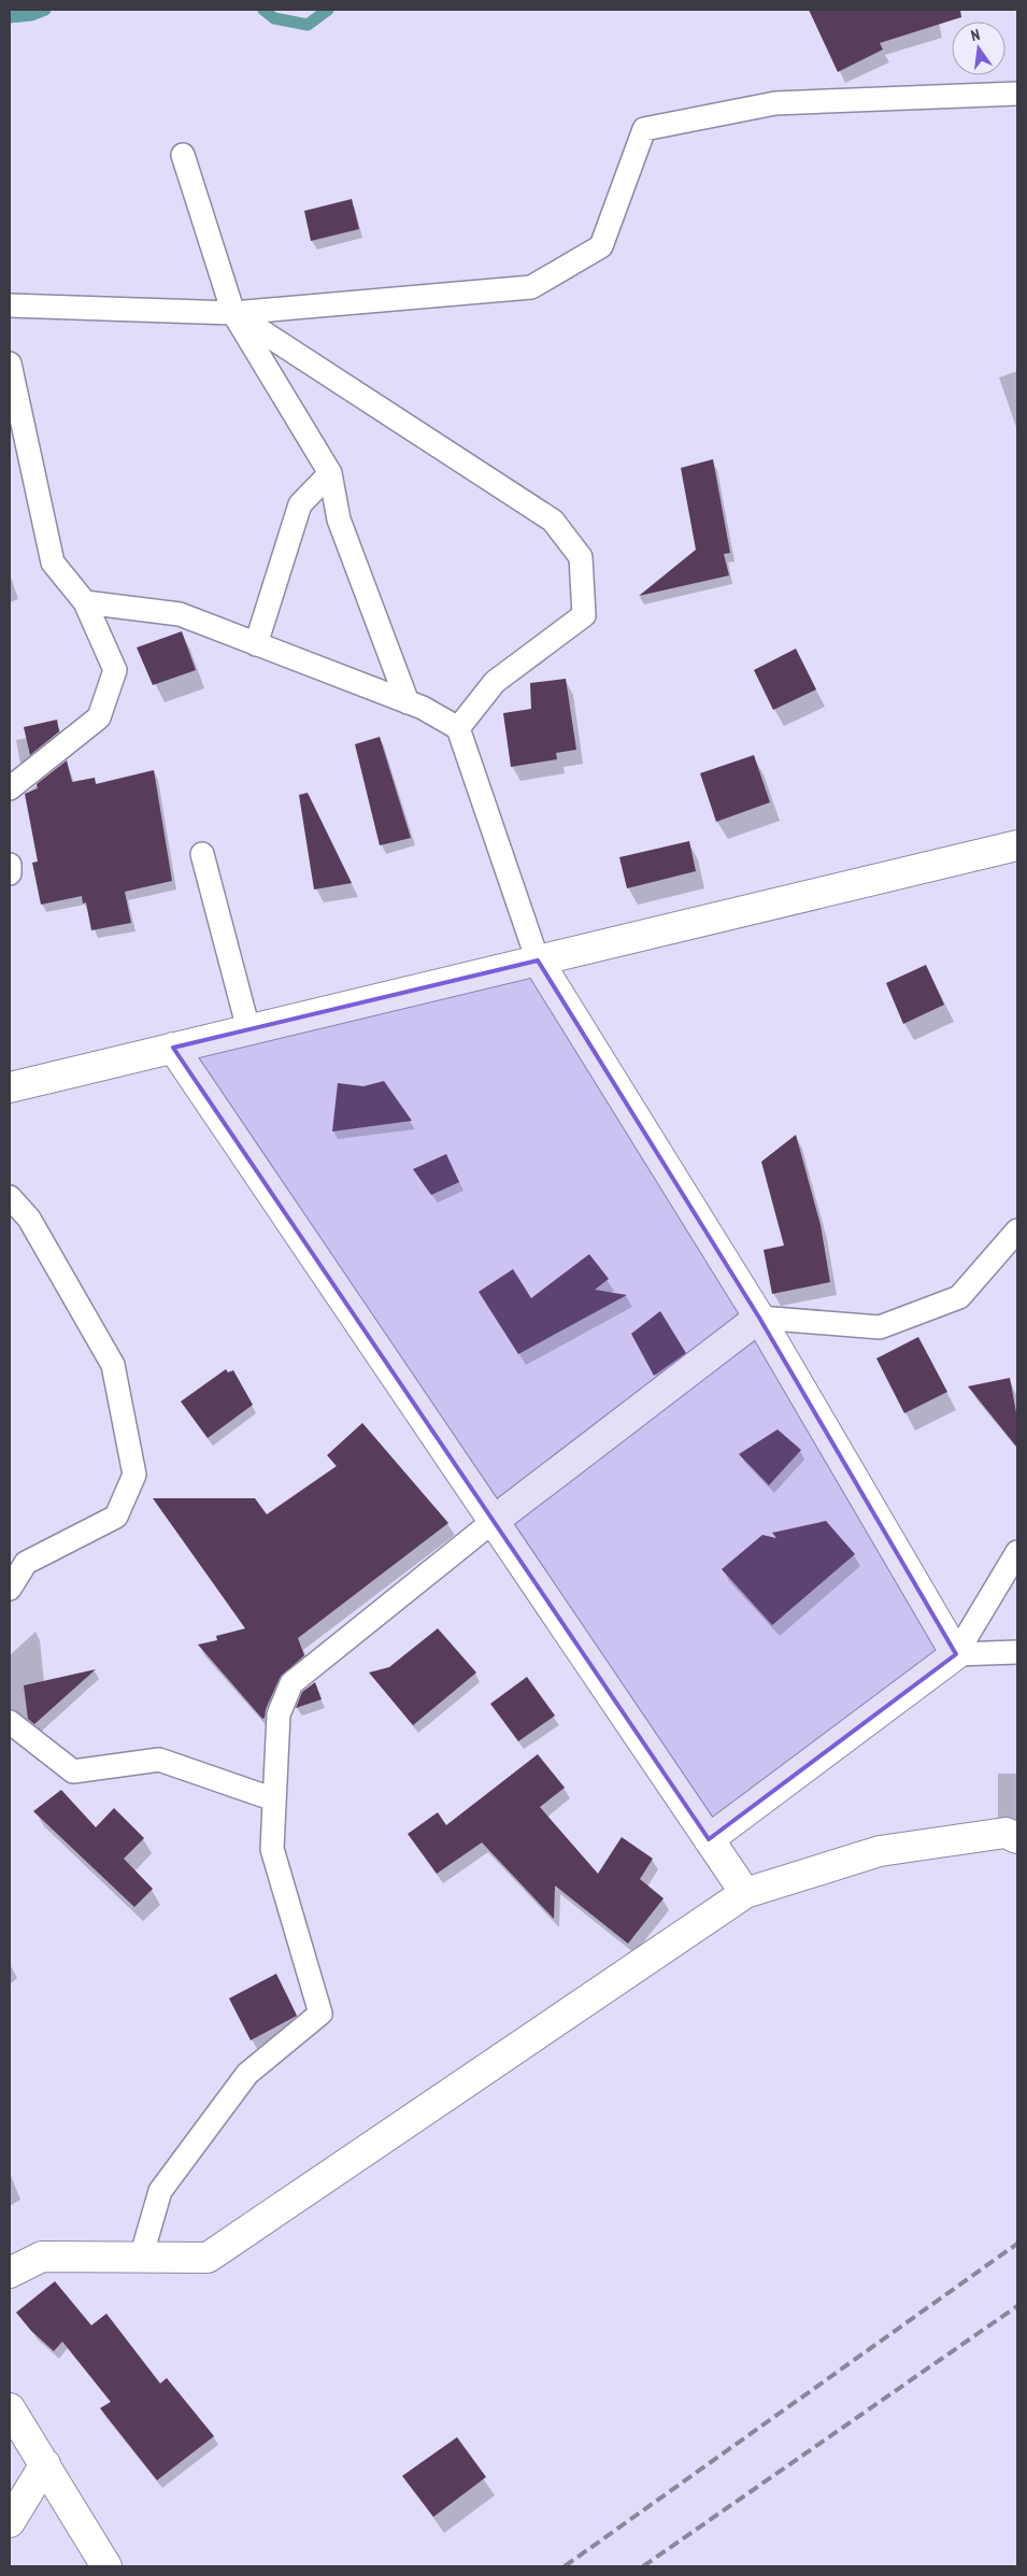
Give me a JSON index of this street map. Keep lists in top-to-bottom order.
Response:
{
  "north": "top"
}
